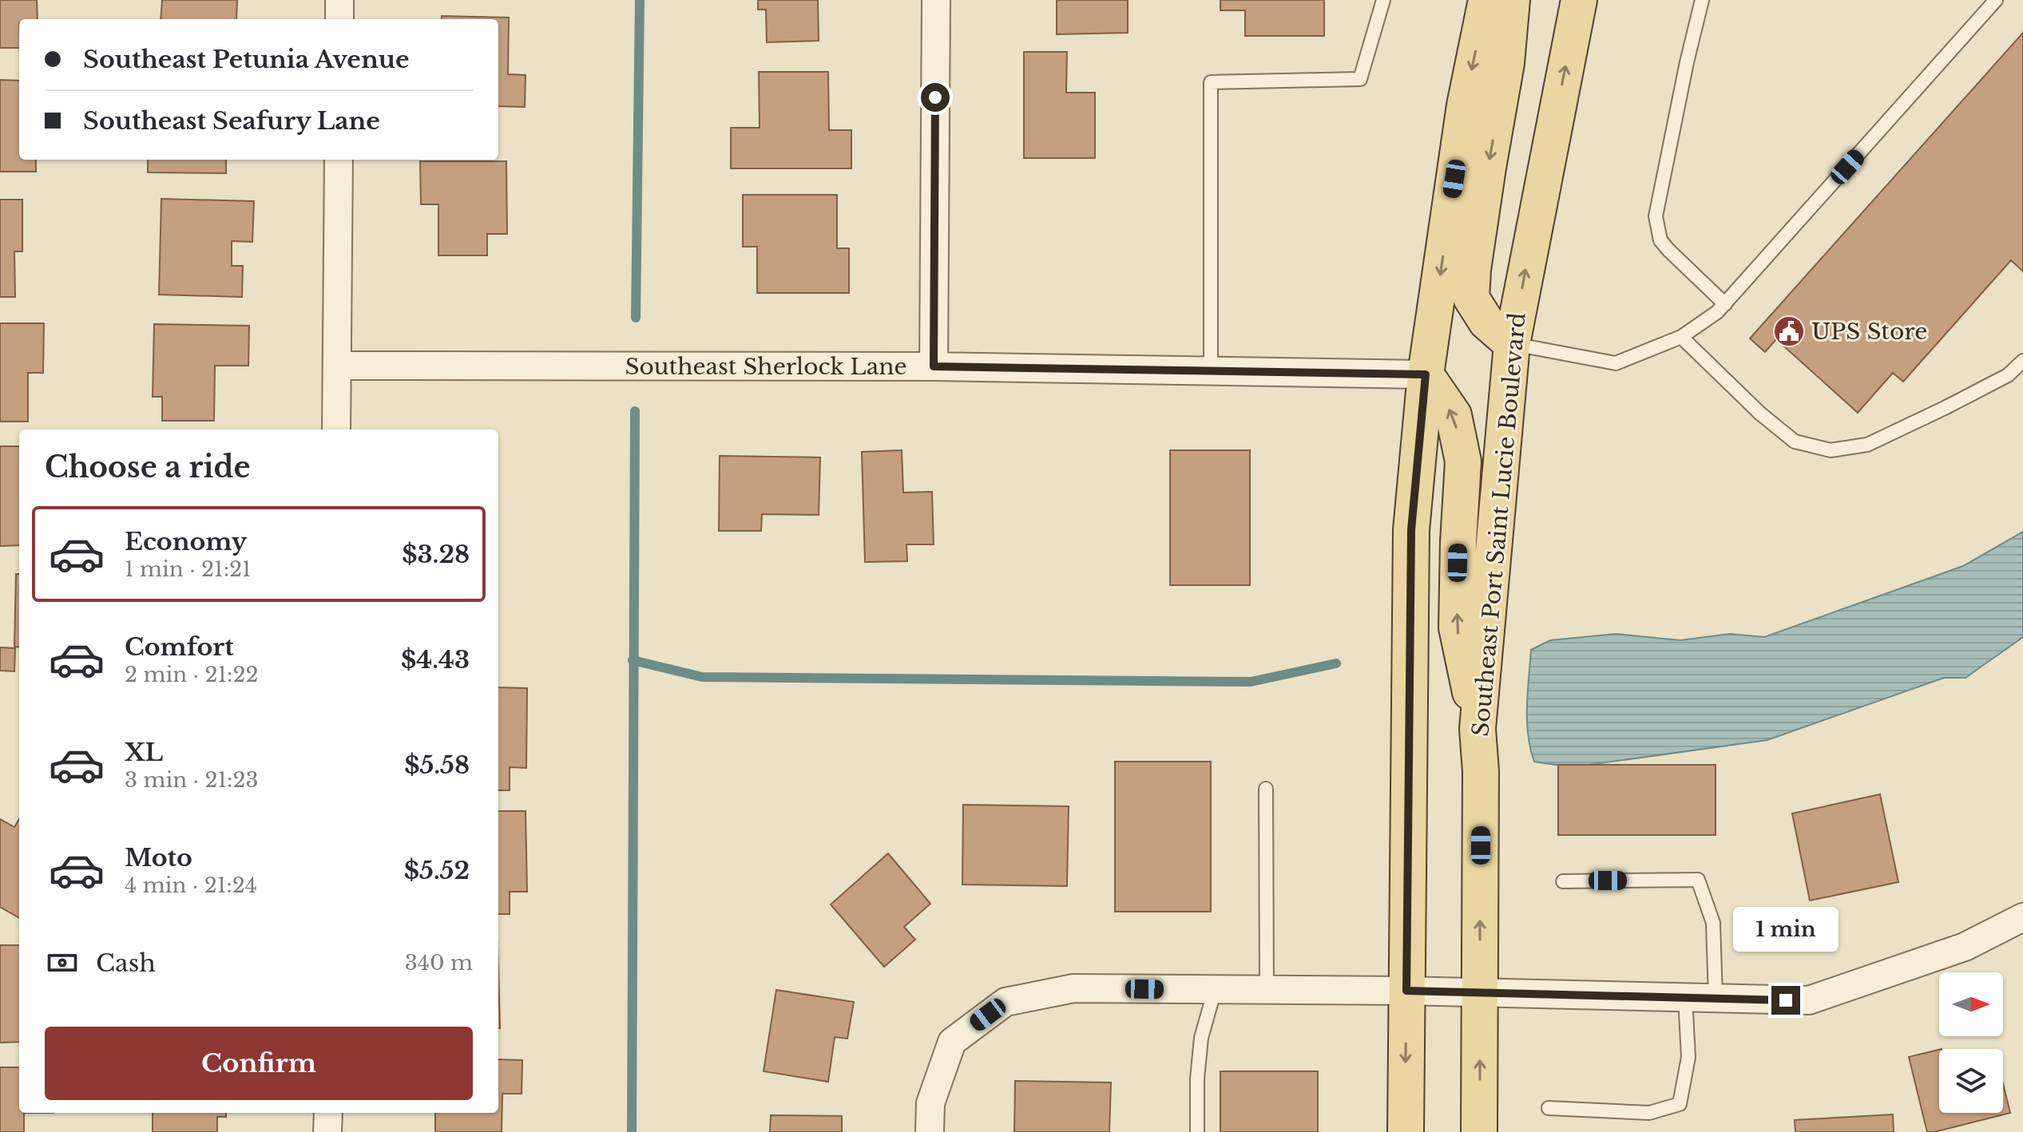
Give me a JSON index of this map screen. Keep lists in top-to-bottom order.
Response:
{
  "streets": {
    "main road": ["Southeast Port Saint Lucie Boulevard"],
    "street": ["Southeast Sherlock Lane"]
  },
  "places": {
    "public building": ["UPS Store"]
  },
  "north": "right",
  "page": {
    "banner": ["Southeast Petunia Avenue", "Southeast Seafury Lane"],
    "heading": "Choose a ride",
    "list": [
      {
        "name": "Economy",
        "note": "1 min · 21:21",
        "value": "$3.28"
      },
      {
        "name": "Comfort",
        "note": "2 min · 21:22",
        "value": "$4.43"
      },
      {
        "name": "XL",
        "note": "3 min · 21:23",
        "value": "$5.58"
      },
      {
        "name": "Moto",
        "note": "4 min · 21:24",
        "value": "$5.52"
      }
    ],
    "bubble": "1 min",
    "pay": ["Cash", "340 m"],
    "buttons": "Confirm"
  }
}
